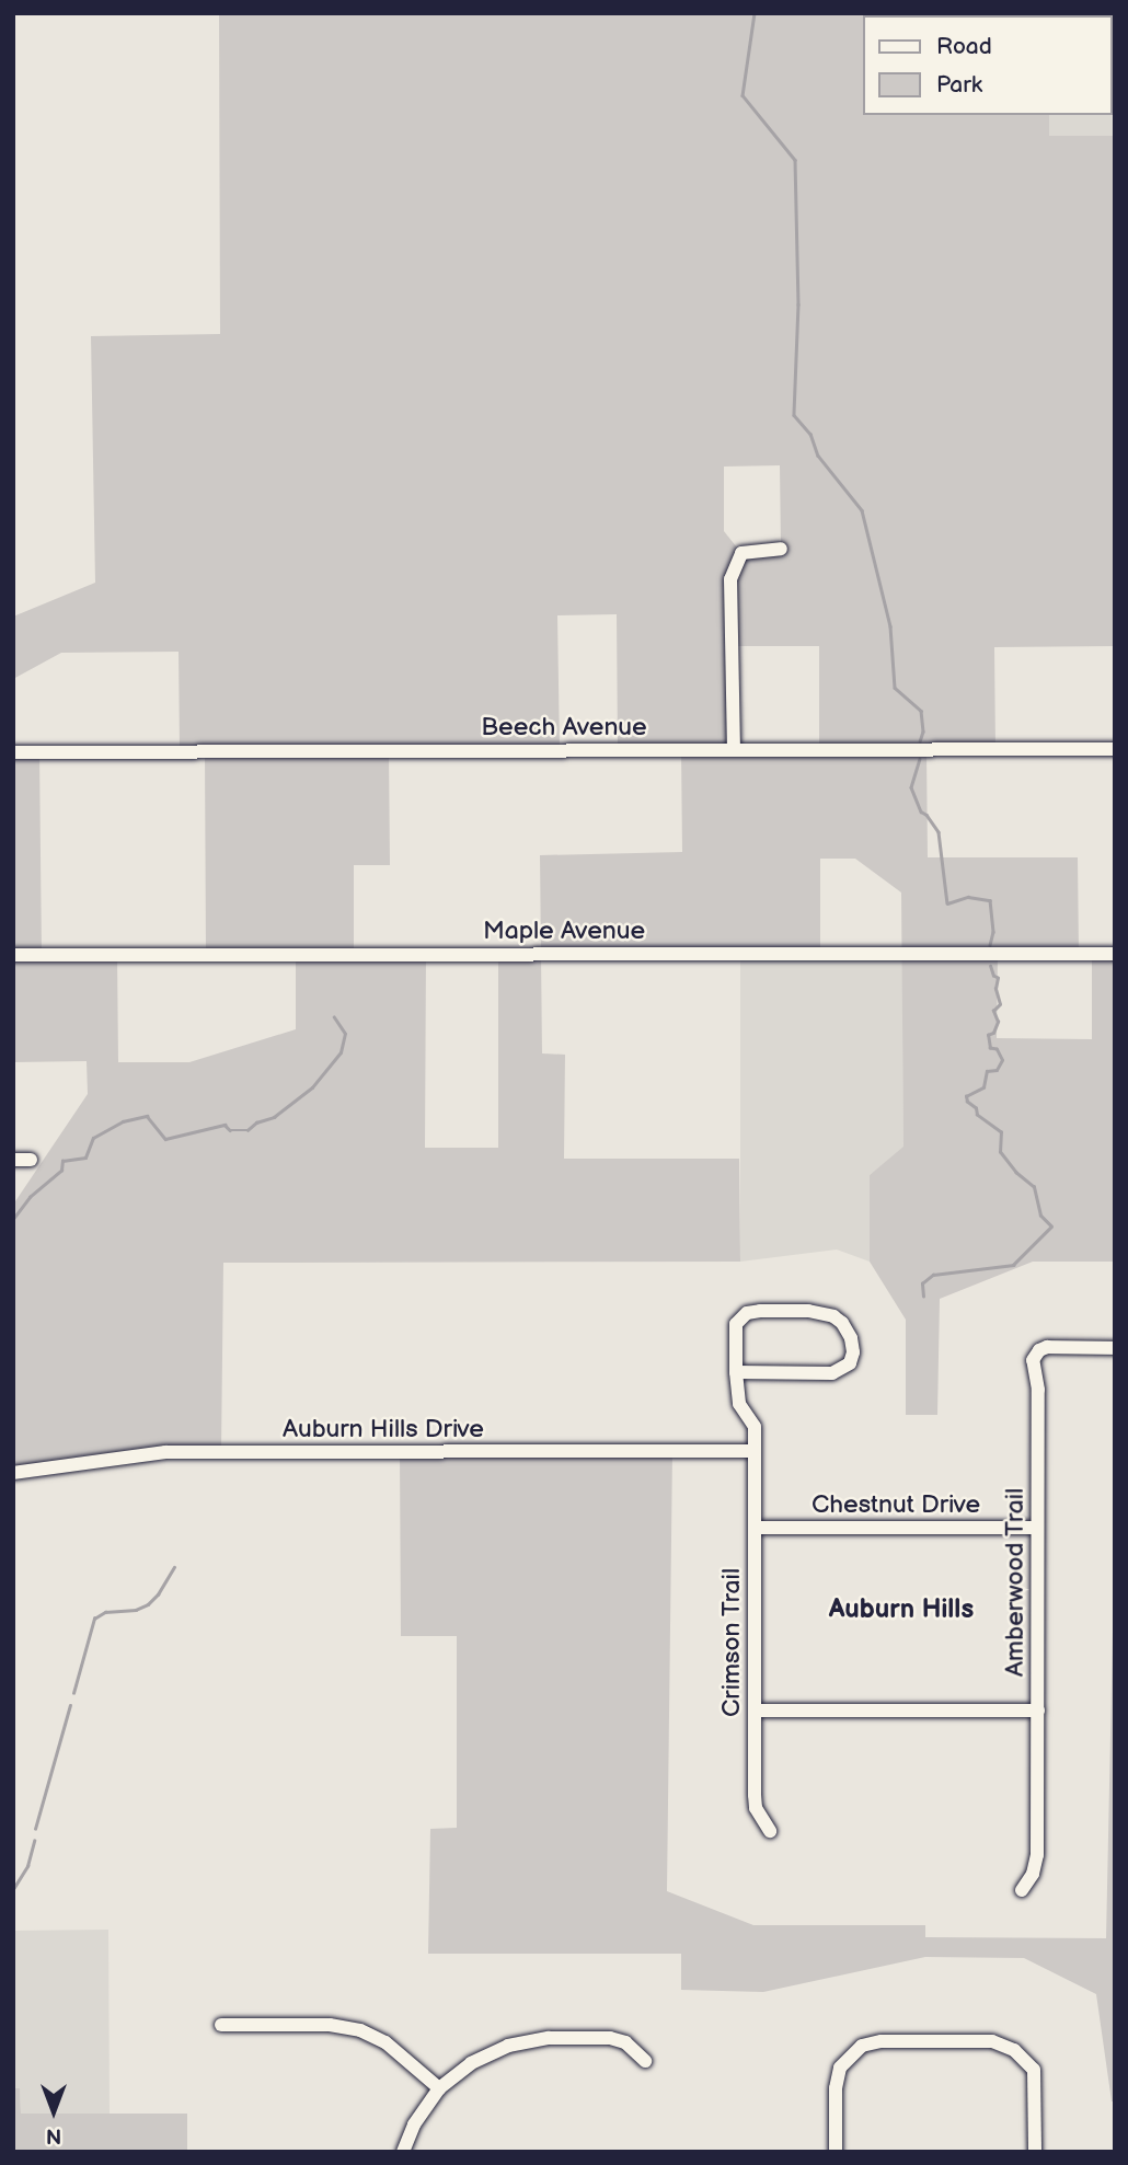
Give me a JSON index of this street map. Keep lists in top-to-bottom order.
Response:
{
  "streets": {
    "street": [
      "Beech Avenue",
      "Maple Avenue",
      "Auburn Hills Drive",
      "Chestnut Drive",
      "Amberwood Trail",
      "Crimson Trail"
    ]
  },
  "crossings": [
    ["Auburn Hills Drive", "Crimson Trail"],
    ["Chestnut Drive", "Amberwood Trail"],
    ["Chestnut Drive", "Crimson Trail"]
  ],
  "districts": ["Auburn Hills"],
  "legend": ["Road", "Park"],
  "north": "bottom"
}
